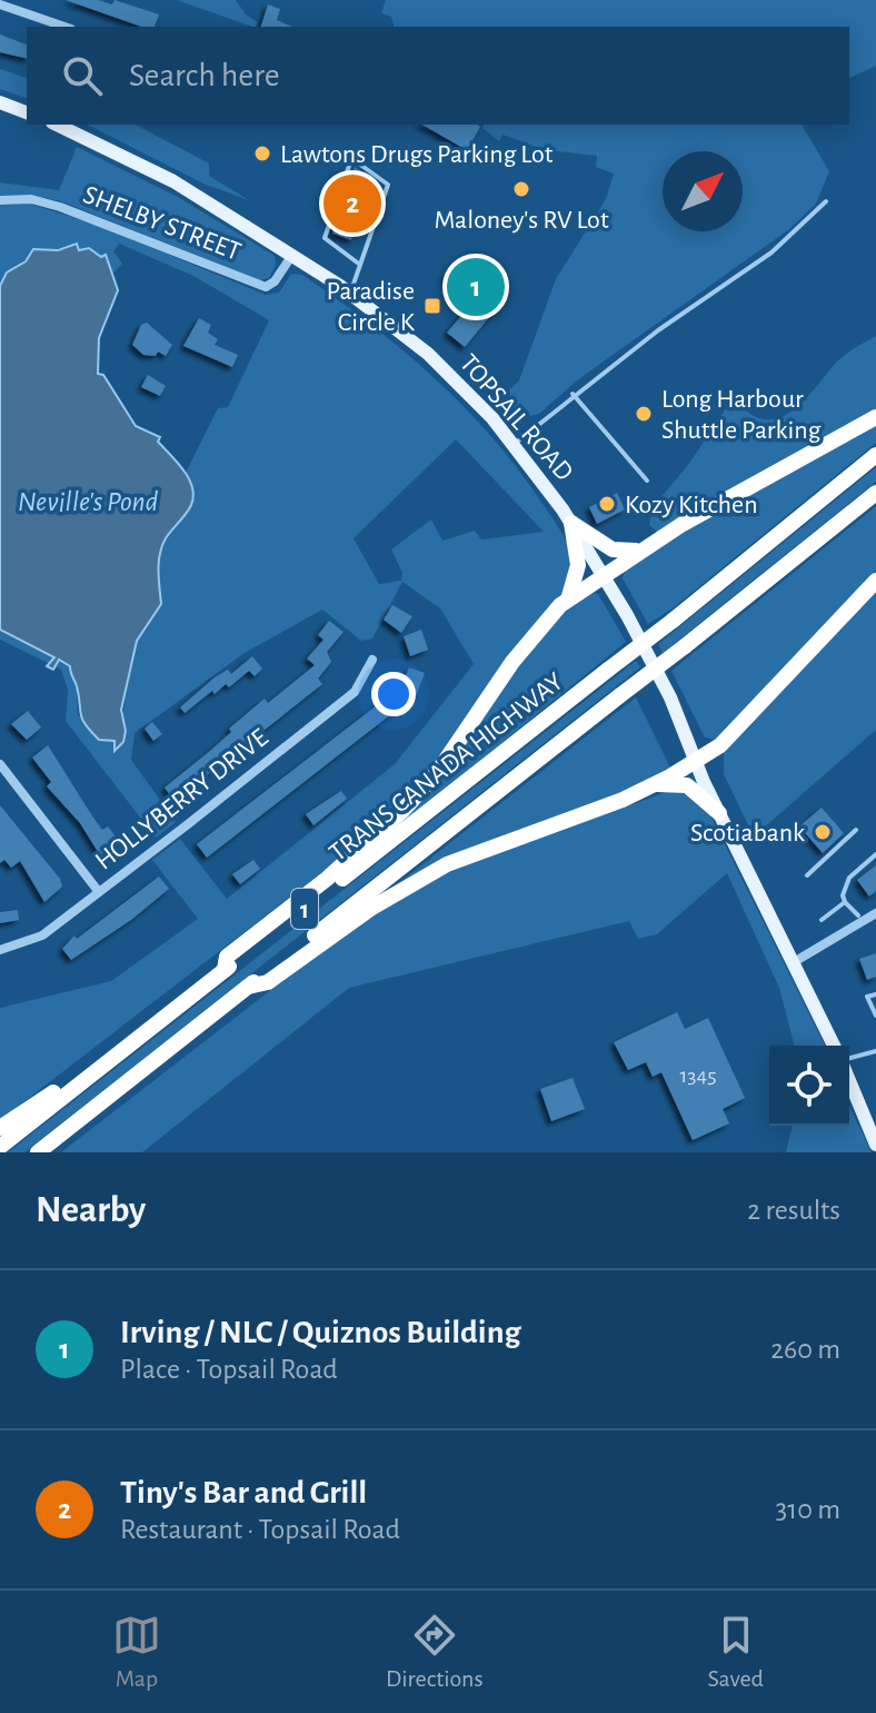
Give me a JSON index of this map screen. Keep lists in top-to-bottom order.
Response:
{
  "streets": {
    "highway": ["TRANS CANADA HIGHWAY", "1"],
    "main road": ["TOPSAIL ROAD"],
    "street": ["SHELBY STREET", "HOLLYBERRY DRIVE"]
  },
  "crossings": [
    ["SHELBY STREET", "TOPSAIL ROAD"]
  ],
  "water": ["Neville's Pond"],
  "places": {
    "other": [
      "Lawtons Drugs Parking Lot",
      "Maloney's RV Lot",
      "Long Harbour Shuttle Parking",
      "Kozy Kitchen",
      "Scotiabank"
    ],
    "transit": ["Paradise Circle K"]
  },
  "house_numbers": ["1345"],
  "north": "top right",
  "page": {
    "search": "Search here",
    "pins": ["2", "1"],
    "heading": ["Nearby", "2 results"],
    "list": [
      {
        "mark": "1",
        "name": "Irving / NLC / Quiznos Building",
        "note": "Place · Topsail Road",
        "value": "260 m"
      },
      {
        "mark": "2",
        "name": "Tiny's Bar and Grill",
        "note": "Restaurant · Topsail Road",
        "value": "310 m"
      }
    ],
    "nav": ["Map", "Directions", "Saved"]
  }
}
